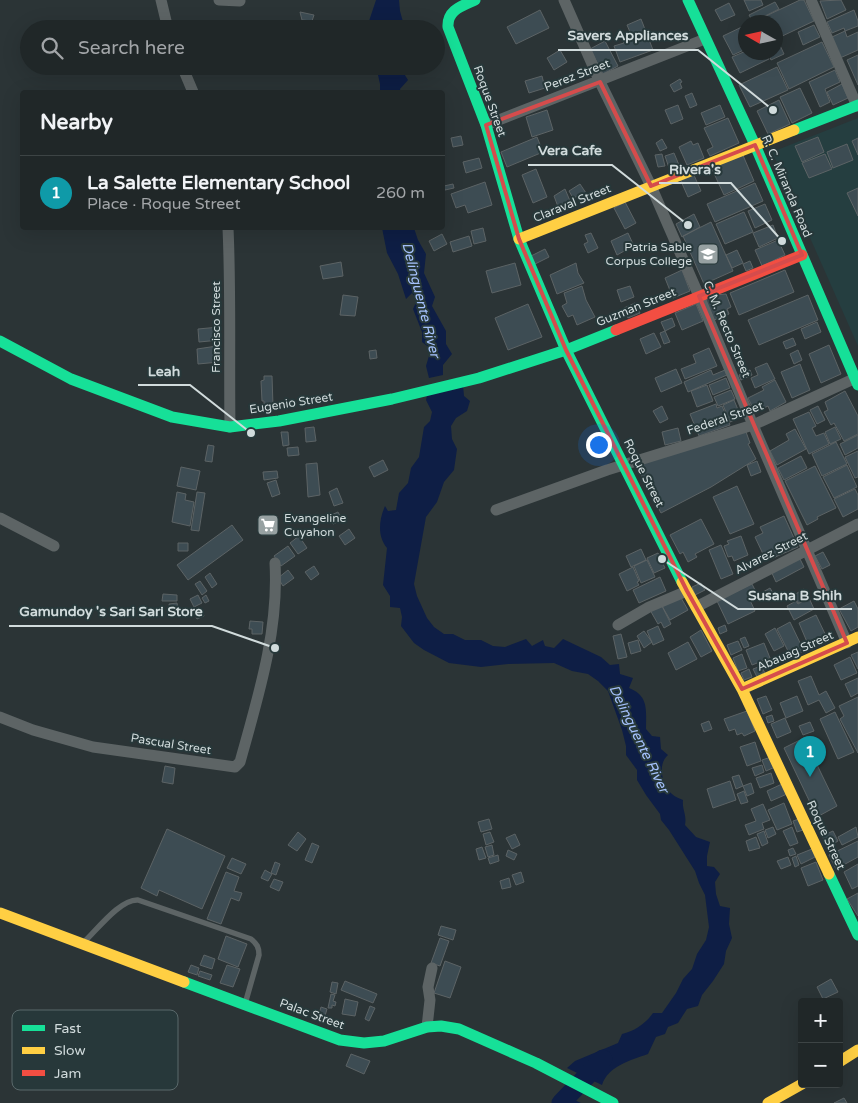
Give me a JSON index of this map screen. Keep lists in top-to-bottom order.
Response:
{
  "streets": {
    "street": [
      "Perez Street",
      "Roque Street",
      "R. C. Miranda Road",
      "Claraval Street",
      "Guzman Street",
      "Francisco Street",
      "C. M. Recto Street",
      "Eugenio Street",
      "Federal Street",
      "Alvarez Street",
      "Abauag Street",
      "Pascual Street",
      "Palac Street"
    ]
  },
  "crossings": [
    ["Perez Street", "Roque Street"],
    ["Perez Street", "R. C. Miranda Road"],
    ["Perez Street", "C. M. Recto Street"],
    ["Roque Street", "Claraval Street"],
    ["Roque Street", "Guzman Street"],
    ["Roque Street", "Federal Street"],
    ["Roque Street", "Alvarez Street"],
    ["Roque Street", "Abauag Street"],
    ["R. C. Miranda Road", "Claraval Street"],
    ["R. C. Miranda Road", "Guzman Street"],
    ["R. C. Miranda Road", "Federal Street"],
    ["Claraval Street", "C. M. Recto Street"],
    ["Guzman Street", "C. M. Recto Street"],
    ["Guzman Street", "Eugenio Street"],
    ["Francisco Street", "Eugenio Street"],
    ["C. M. Recto Street", "Federal Street"],
    ["C. M. Recto Street", "Alvarez Street"],
    ["C. M. Recto Street", "Abauag Street"]
  ],
  "water": ["Delinguente River"],
  "places": {
    "other": [
      "Savers Appliances",
      "Vera Cafe",
      "Rivera's",
      "Leah",
      "Susana B Shih",
      "Gamundoy 's Sari Sari Store"
    ],
    "school or university": ["Patria Sable Corpus College"],
    "supermarket": ["Evangeline Cuyahon"]
  },
  "legend": ["Fast", "Slow", "Jam"],
  "north": "left",
  "page": {
    "search": "Search here",
    "heading": "Nearby",
    "list": [
      {
        "mark": "1",
        "name": "La Salette Elementary School",
        "note": "Place · Roque Street",
        "value": "260 m"
      }
    ],
    "pins": "1",
    "map_buttons": ["+", "−"]
  }
}
